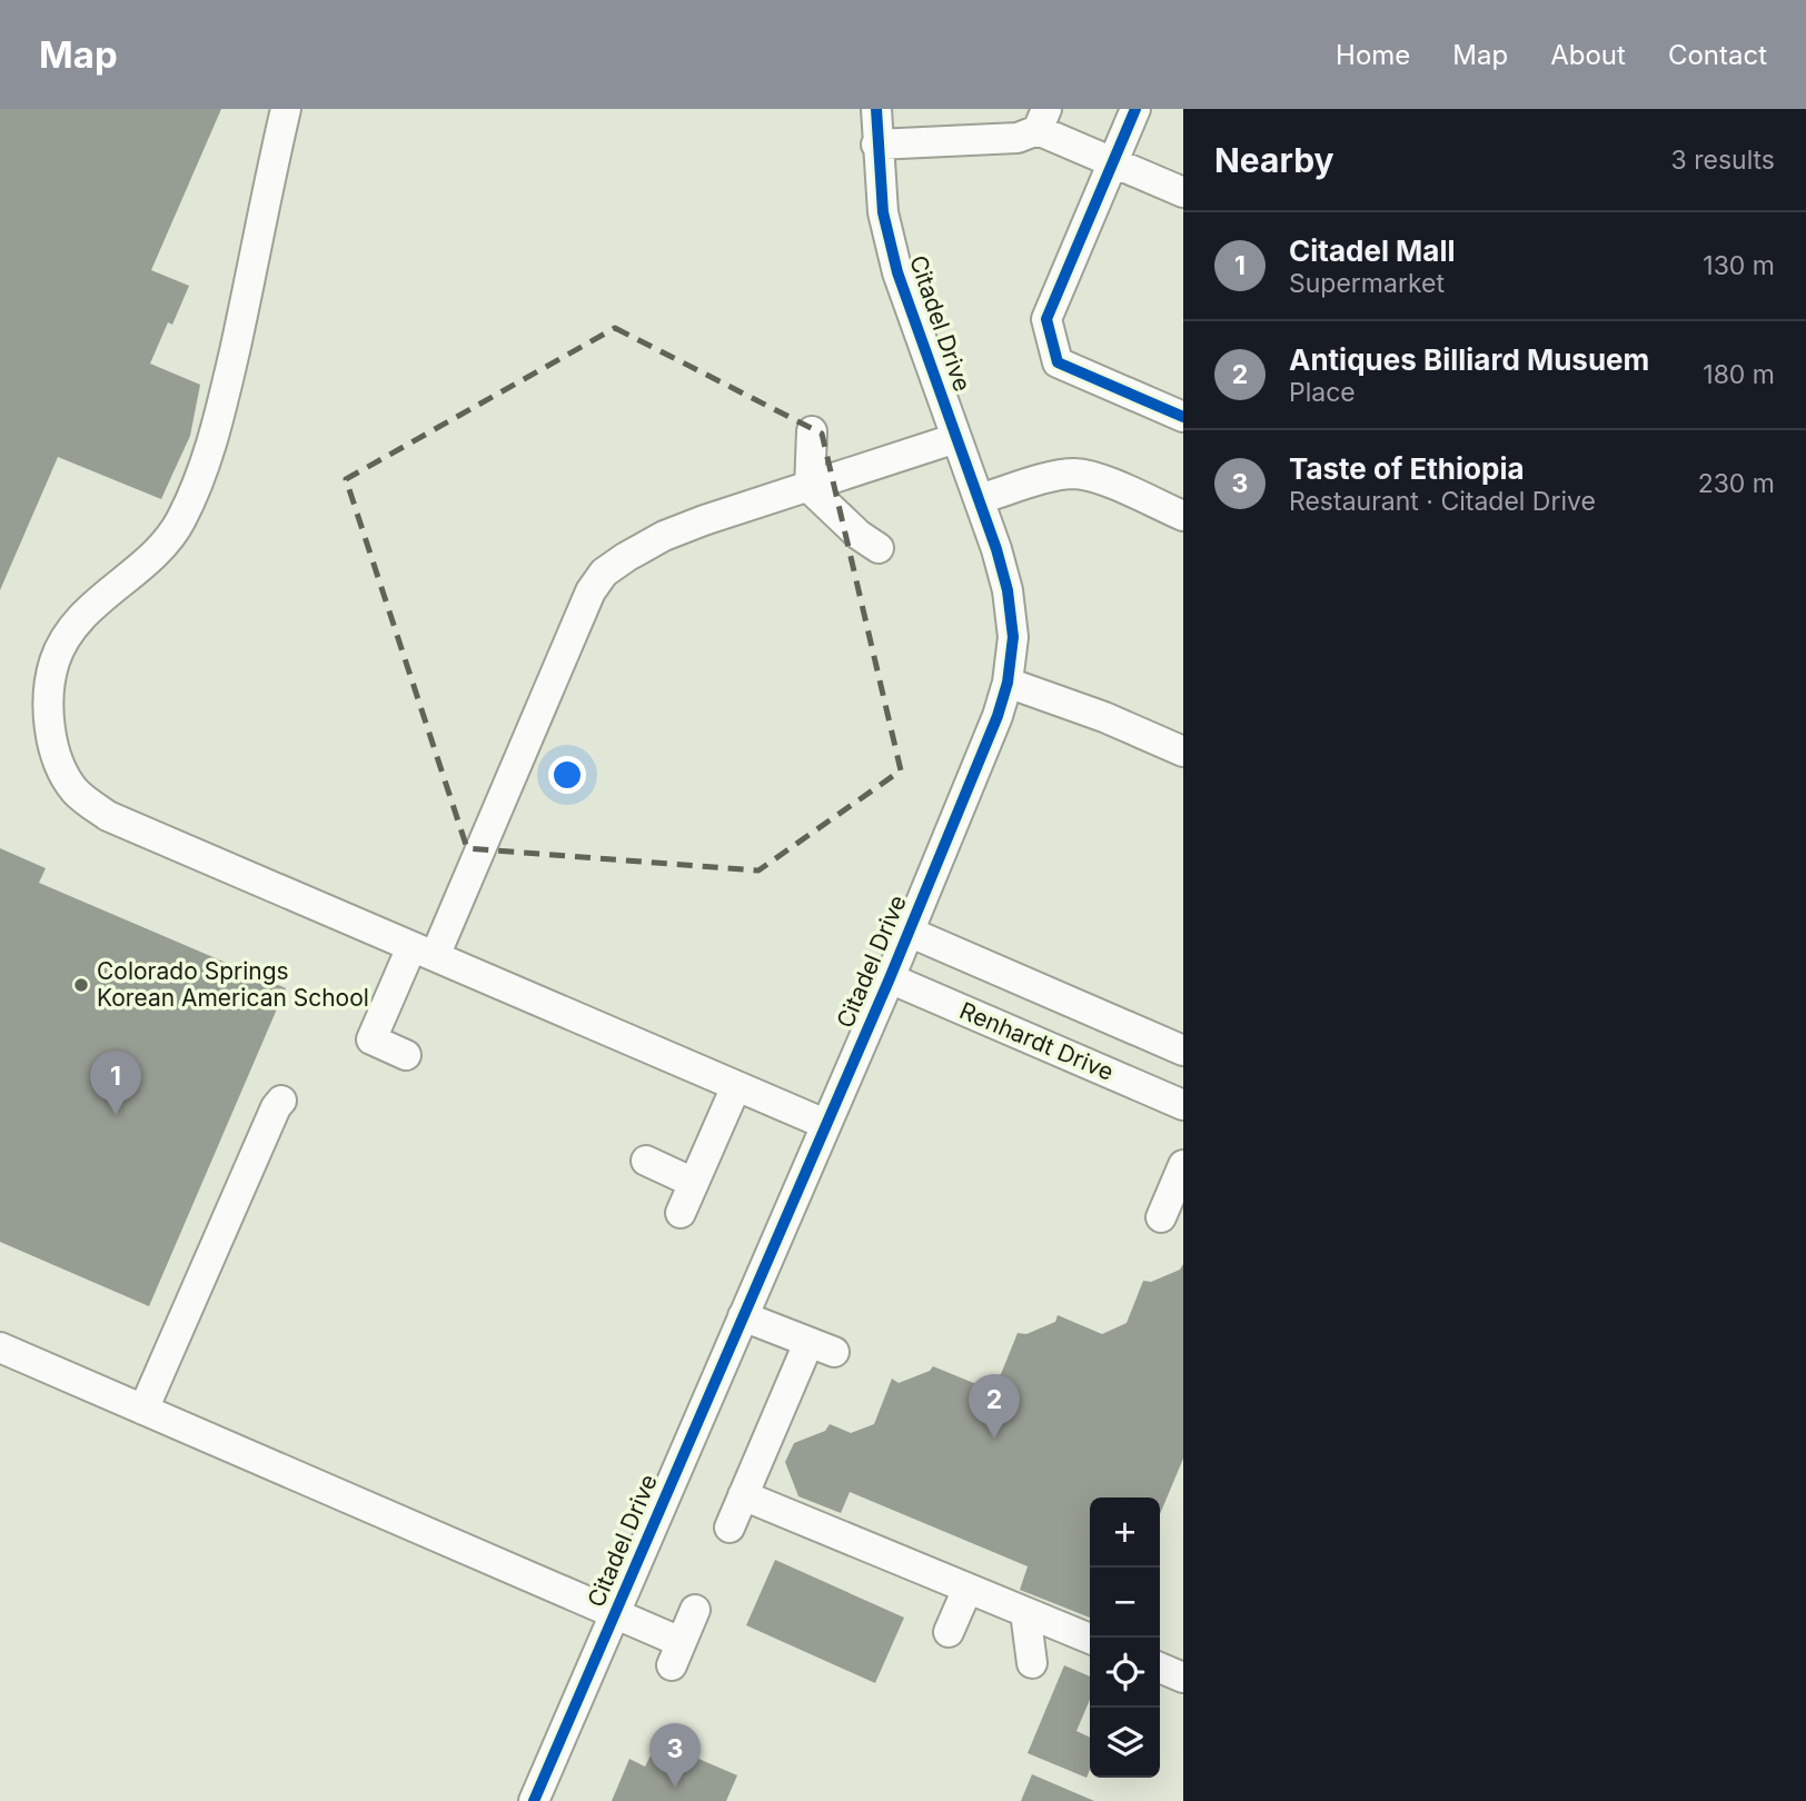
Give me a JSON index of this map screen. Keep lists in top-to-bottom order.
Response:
{
  "streets": {
    "street": ["Citadel Drive", "Renhardt Drive"]
  },
  "crossings": [
    ["Citadel Drive", "Renhardt Drive"]
  ],
  "places": ["Colorado Springs Korean American School"],
  "page": {
    "header": "Map",
    "nav": [
      "Home",
      "Map",
      "About",
      "Contact"
    ],
    "heading": ["Nearby", "3 results"],
    "list": [
      {
        "mark": "1",
        "name": "Citadel Mall",
        "note": "Supermarket",
        "value": "130 m"
      },
      {
        "mark": "2",
        "name": "Antiques Billiard Musuem",
        "note": "Place",
        "value": "180 m"
      },
      {
        "mark": "3",
        "name": "Taste of Ethiopia",
        "note": "Restaurant · Citadel Drive",
        "value": "230 m"
      }
    ],
    "pins": ["1", "2", "3"],
    "map_buttons": ["+", "−"]
  }
}
